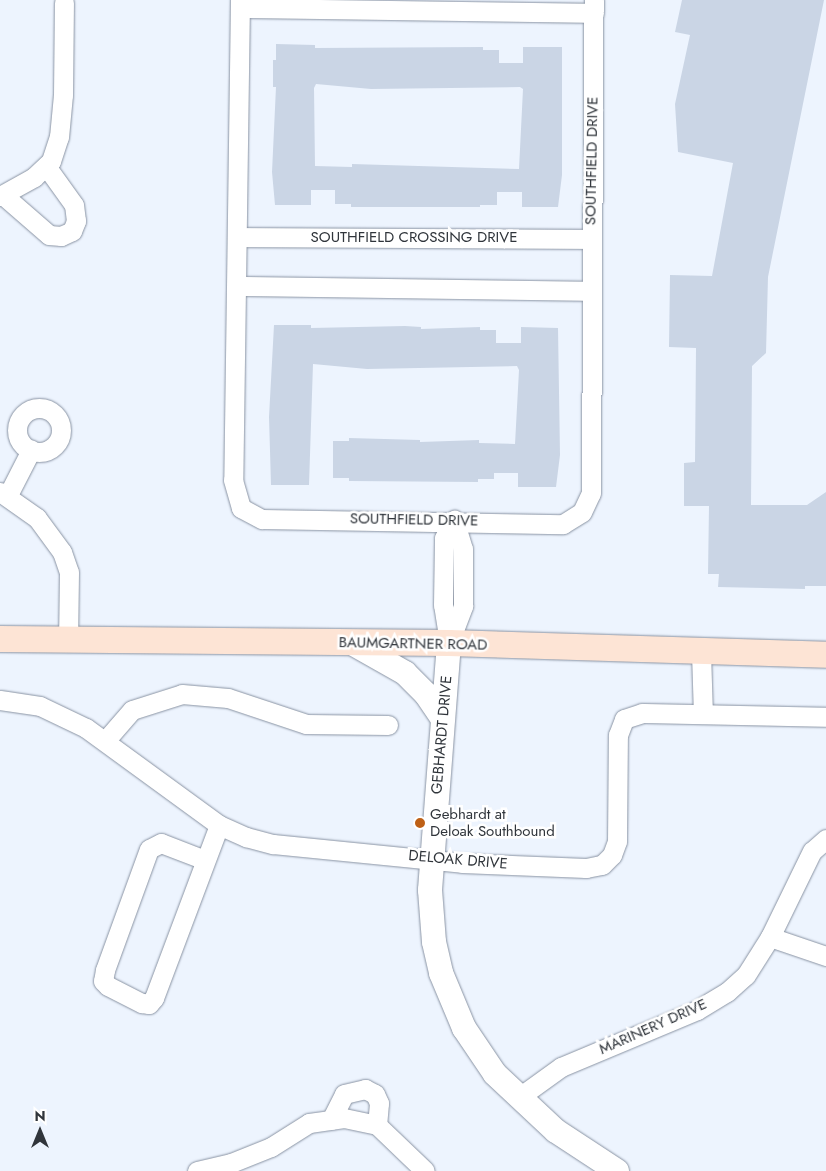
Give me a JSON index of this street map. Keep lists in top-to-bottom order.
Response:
{
  "streets": {
    "main road": ["BAUMGARTNER ROAD"],
    "street": [
      "SOUTHFIELD DRIVE",
      "SOUTHFIELD CROSSING DRIVE",
      "GEBHARDT DRIVE",
      "DELOAK DRIVE",
      "MARINERY DRIVE"
    ]
  },
  "crossings": [
    ["SOUTHFIELD DRIVE", "SOUTHFIELD CROSSING DRIVE"],
    ["BAUMGARTNER ROAD", "GEBHARDT DRIVE"],
    ["GEBHARDT DRIVE", "DELOAK DRIVE"],
    ["GEBHARDT DRIVE", "MARINERY DRIVE"]
  ],
  "places": ["Gebhardt at Deloak Southbound"],
  "north": "top"
}
